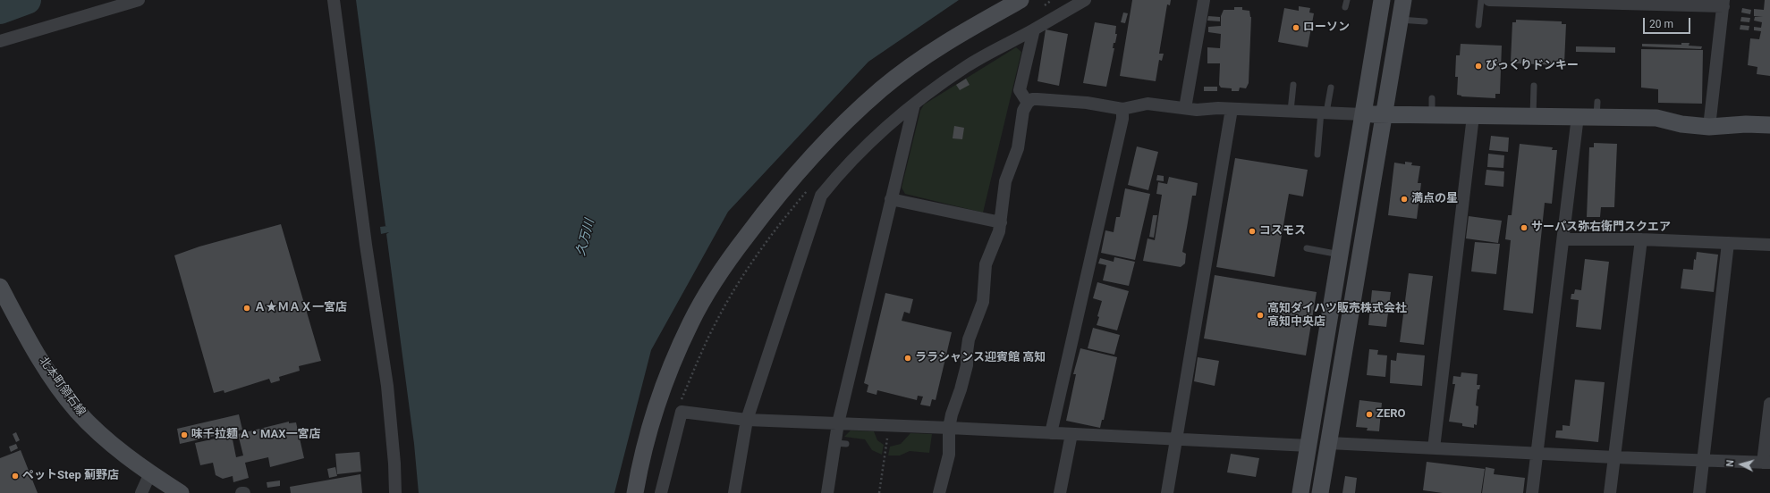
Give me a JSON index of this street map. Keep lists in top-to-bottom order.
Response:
{
  "streets": {
    "street": ["北本町領石線"]
  },
  "water": ["久万川"],
  "places": [
    "ローソン",
    "びっくりドンキー",
    "満点の星",
    "サーパス弥右衛門スクエア",
    "コスモス",
    "Ａ★ＭＡＸ一宮店",
    "高知ダイハツ販売株式会社 高知中央店",
    "ララシャンス迎賓館 高知",
    "ZERO",
    "味千拉麺 A・MAX一宮店",
    "ペットStep 薊野店"
  ],
  "scale_bar": "20 m",
  "north": "left"
}
